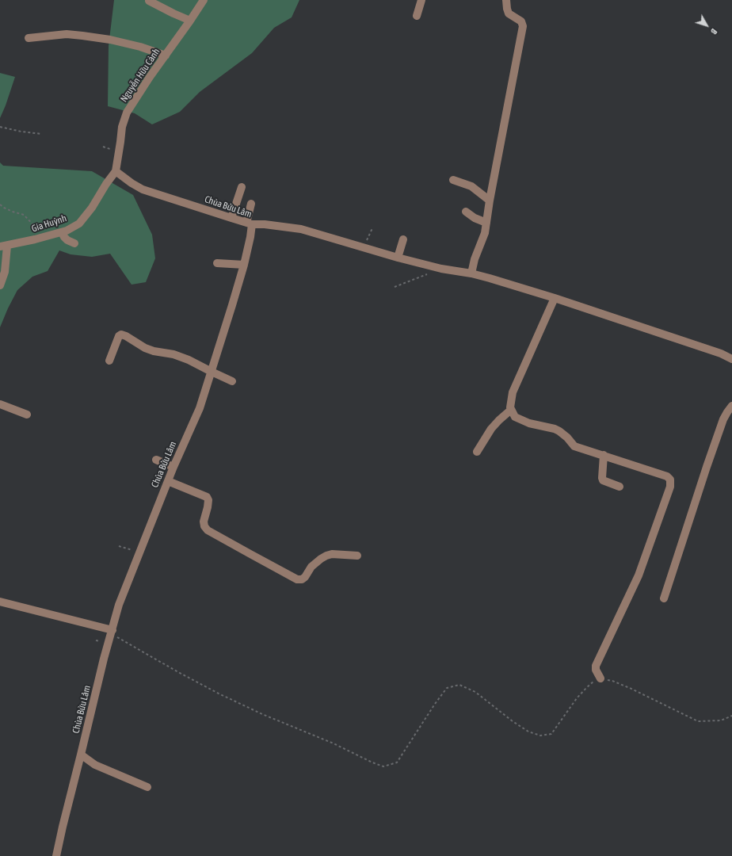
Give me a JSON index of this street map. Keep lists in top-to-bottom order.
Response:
{
  "streets": {
    "street": ["Nguyễn Hữu Cảnh", "Chùa Bửu Lâm", "Gia Huỳnh"]
  },
  "crossings": [
    ["Nguyễn Hữu Cảnh", "Chùa Bửu Lâm"],
    ["Nguyễn Hữu Cảnh", "Gia Huỳnh"],
    ["Chùa Bửu Lâm", "Gia Huỳnh"]
  ],
  "north": "bottom right"
}
